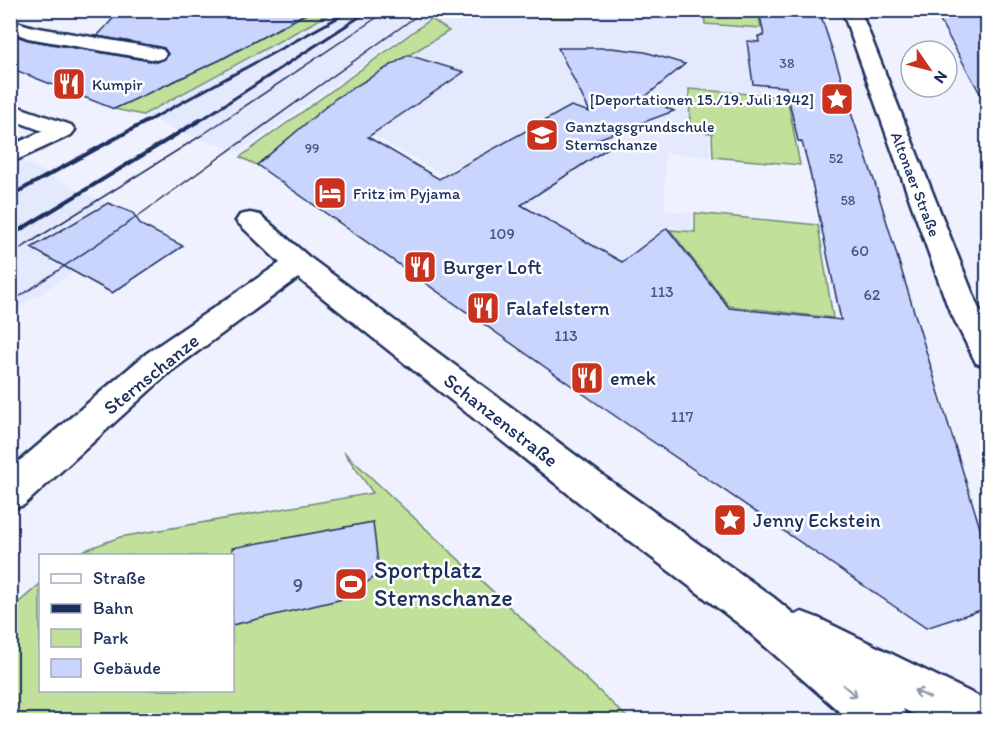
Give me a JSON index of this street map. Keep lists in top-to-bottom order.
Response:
{
  "streets": {
    "street": ["Altonaer Straße", "Sternschanze", "Schanzenstraße"]
  },
  "crossings": [
    ["Sternschanze", "Schanzenstraße"]
  ],
  "places": {
    "restaurant": [
      "Kumpir",
      "Burger Loft",
      "Falafelstern",
      "emek"
    ],
    "place": ["[Deportationen 15./19. Juli 1942]", "Jenny Eckstein"],
    "school or university": ["Ganztagsgrundschule Sternschanze"],
    "hotel": ["Fritz im Pyjama"],
    "sports": ["Sportplatz Sternschanze"]
  },
  "house_numbers": [
    "38",
    "99",
    "52",
    "58",
    "109",
    "60",
    "113",
    "62",
    "113",
    "117",
    "9"
  ],
  "legend": [
    "Straße",
    "Bahn",
    "Park",
    "Gebäude"
  ],
  "north": "bottom right"
}
